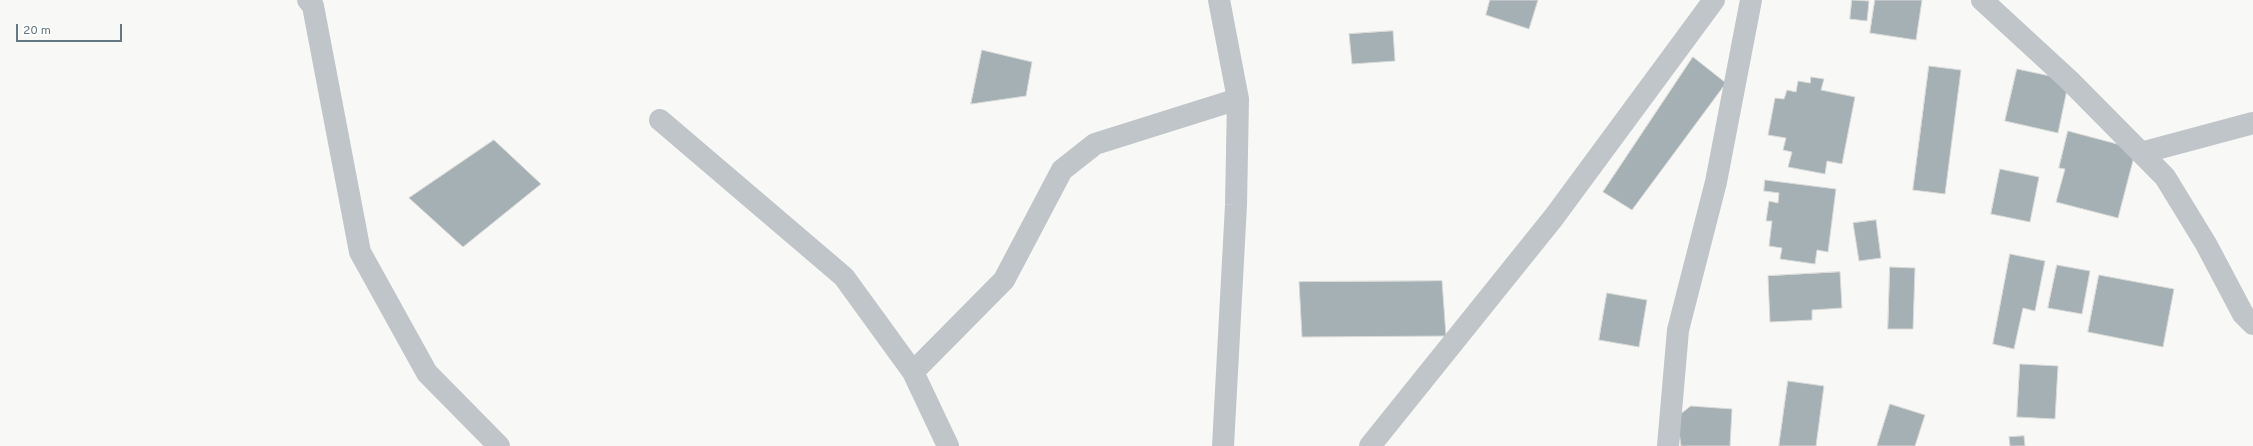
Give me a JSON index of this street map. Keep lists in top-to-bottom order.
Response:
{
  "scale_bar": "20 m"
}
